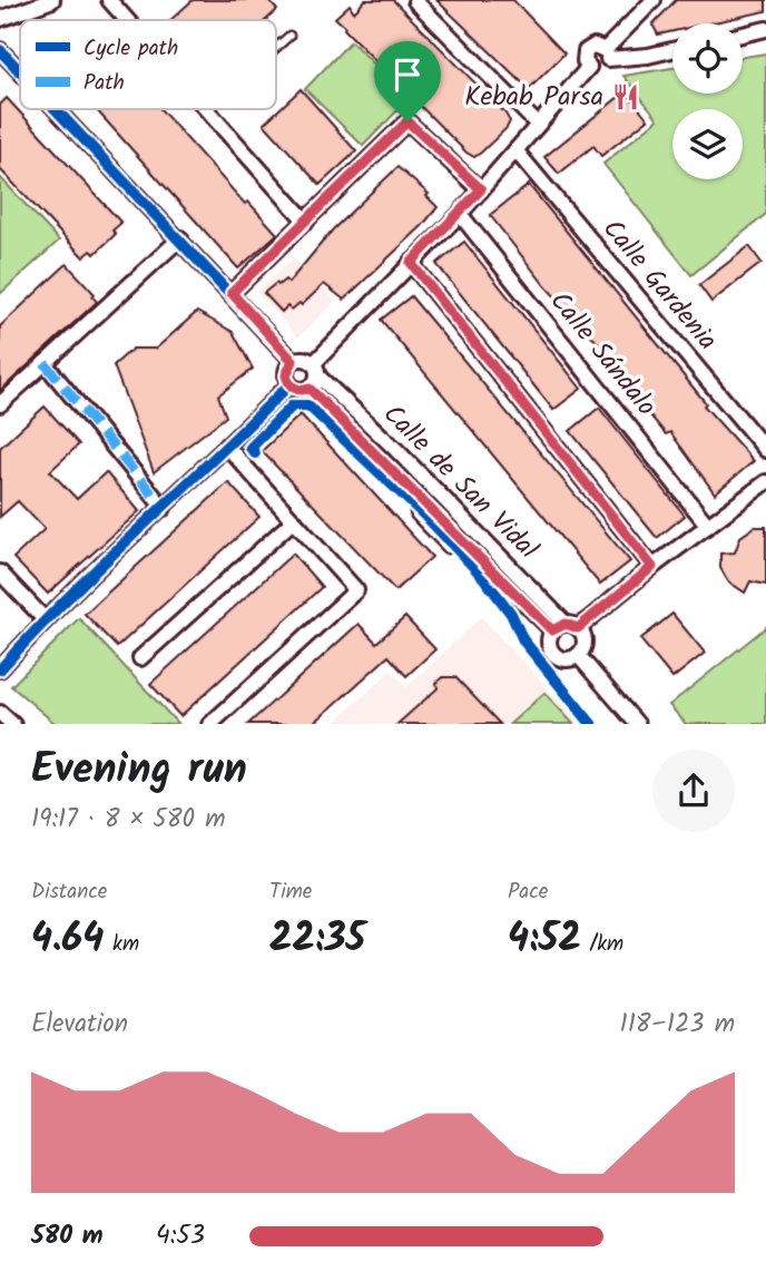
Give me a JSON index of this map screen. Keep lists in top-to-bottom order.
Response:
{
  "streets": {
    "street": ["Calle Gardenia", "Calle Sándalo", "Calle de San Vidal"]
  },
  "places": {
    "restaurant": ["Kebab Parsa"]
  },
  "legend": ["Cycle path", "Path"],
  "page": {
    "heading": ["Evening run", "19:17 · 8 × 580 m"],
    "stats": [
      ["Distance", "4.64 km"],
      ["Time", "22:35"],
      ["Pace", "4:52 /km"]
    ],
    "chart": ["Elevation", "118–123 m"],
    "list": [
      {
        "name": "580 m",
        "note": "4:53"
      }
    ]
  }
}
